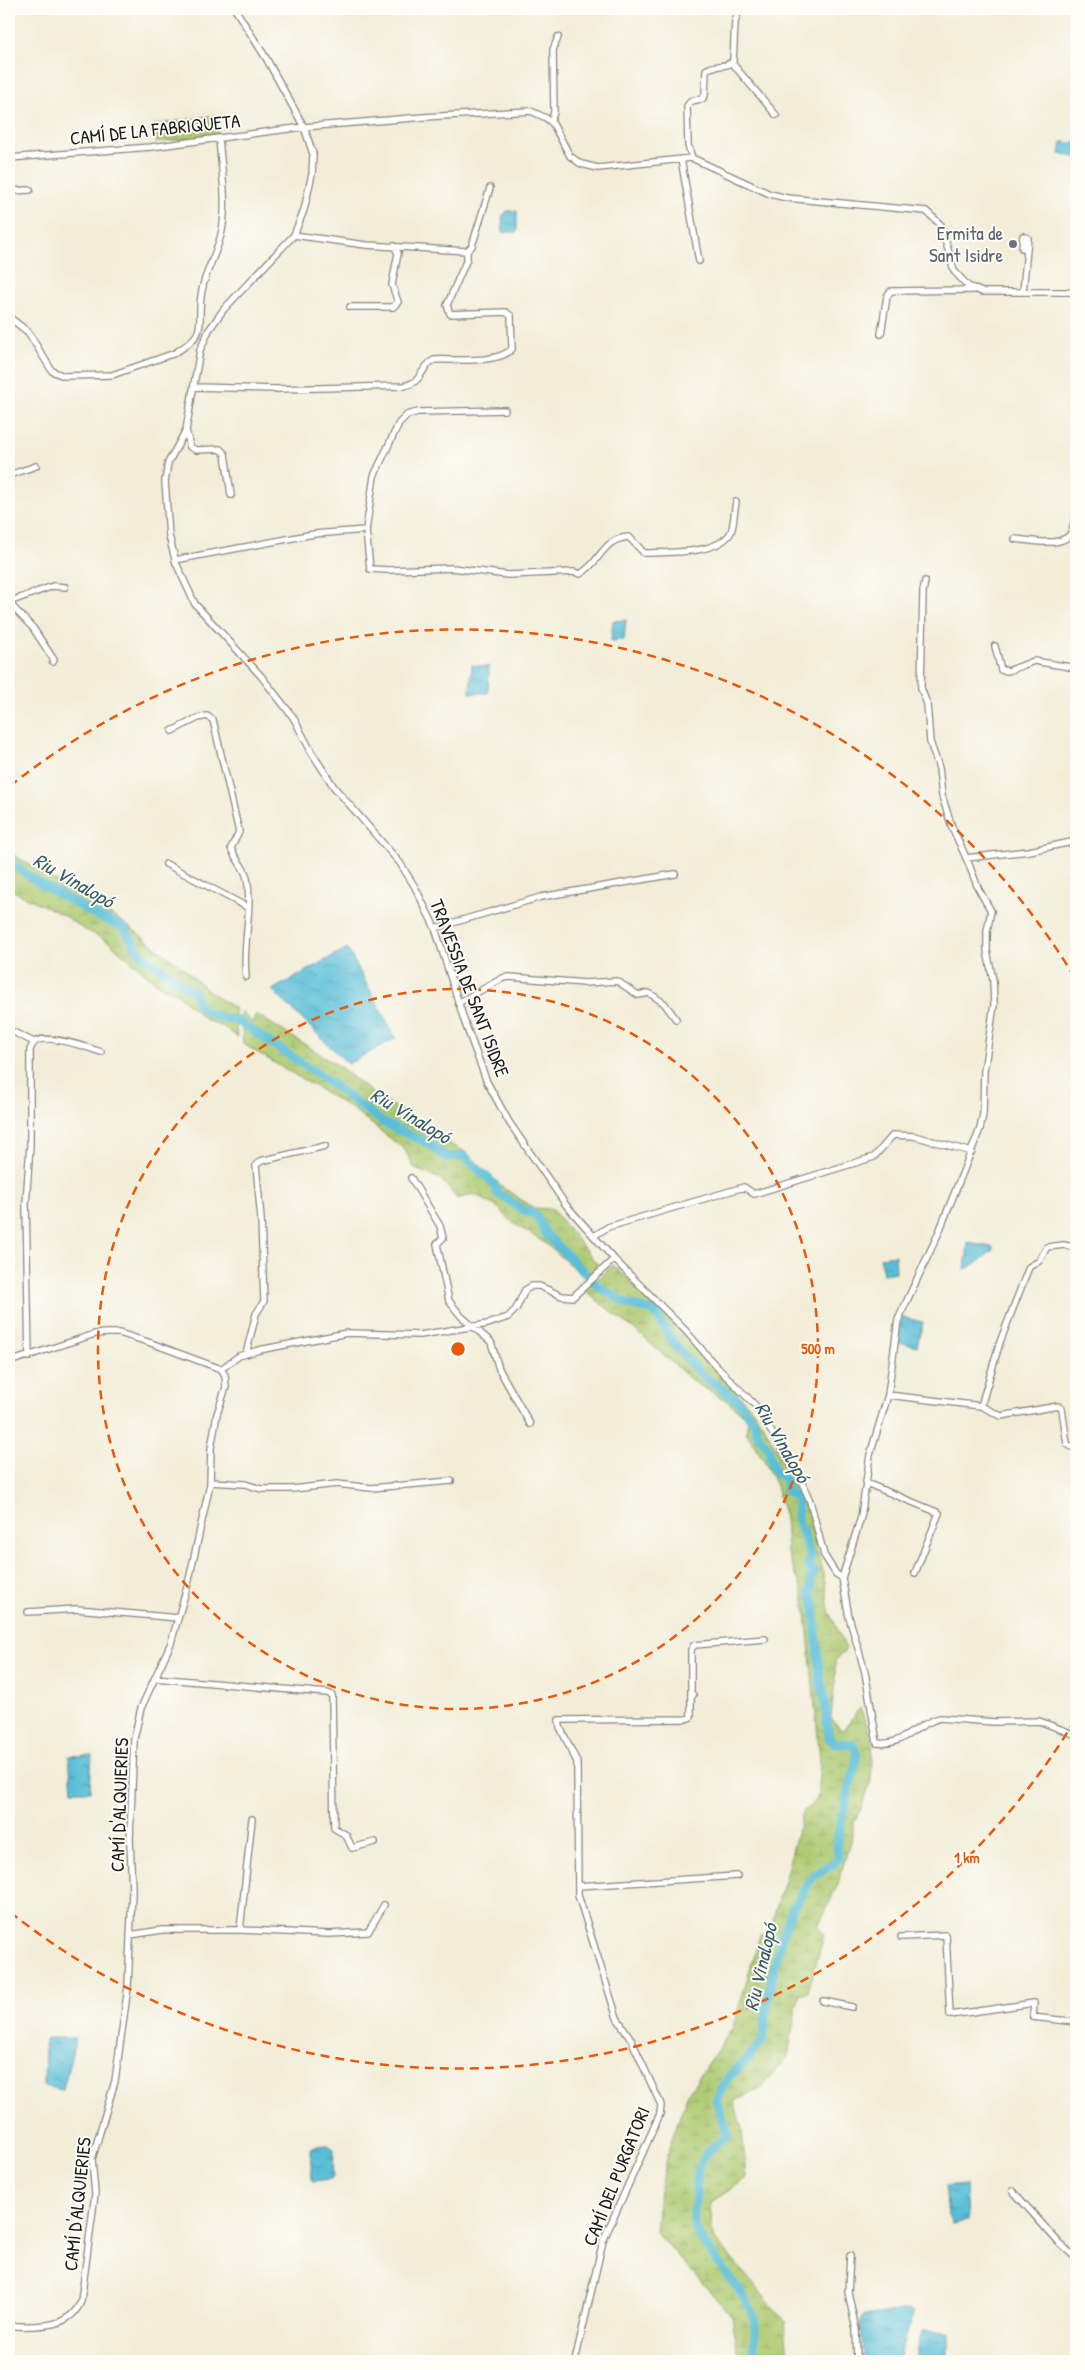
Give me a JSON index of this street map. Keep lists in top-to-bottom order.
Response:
{
  "streets": {
    "street": [
      "CAMÍ DE LA FABRIQUETA",
      "TRAVESSIA DE SANT ISIDRE",
      "CAMÍ D'ALQUIERIES",
      "CAMÍ DEL PURGATORI"
    ]
  },
  "crossings": [
    ["CAMÍ DE LA FABRIQUETA", "TRAVESSIA DE SANT ISIDRE"]
  ],
  "water": ["Riu Vinalopó"],
  "places": ["Ermita de Sant Isidre"],
  "rings": ["500 m", "1 km"]
}
